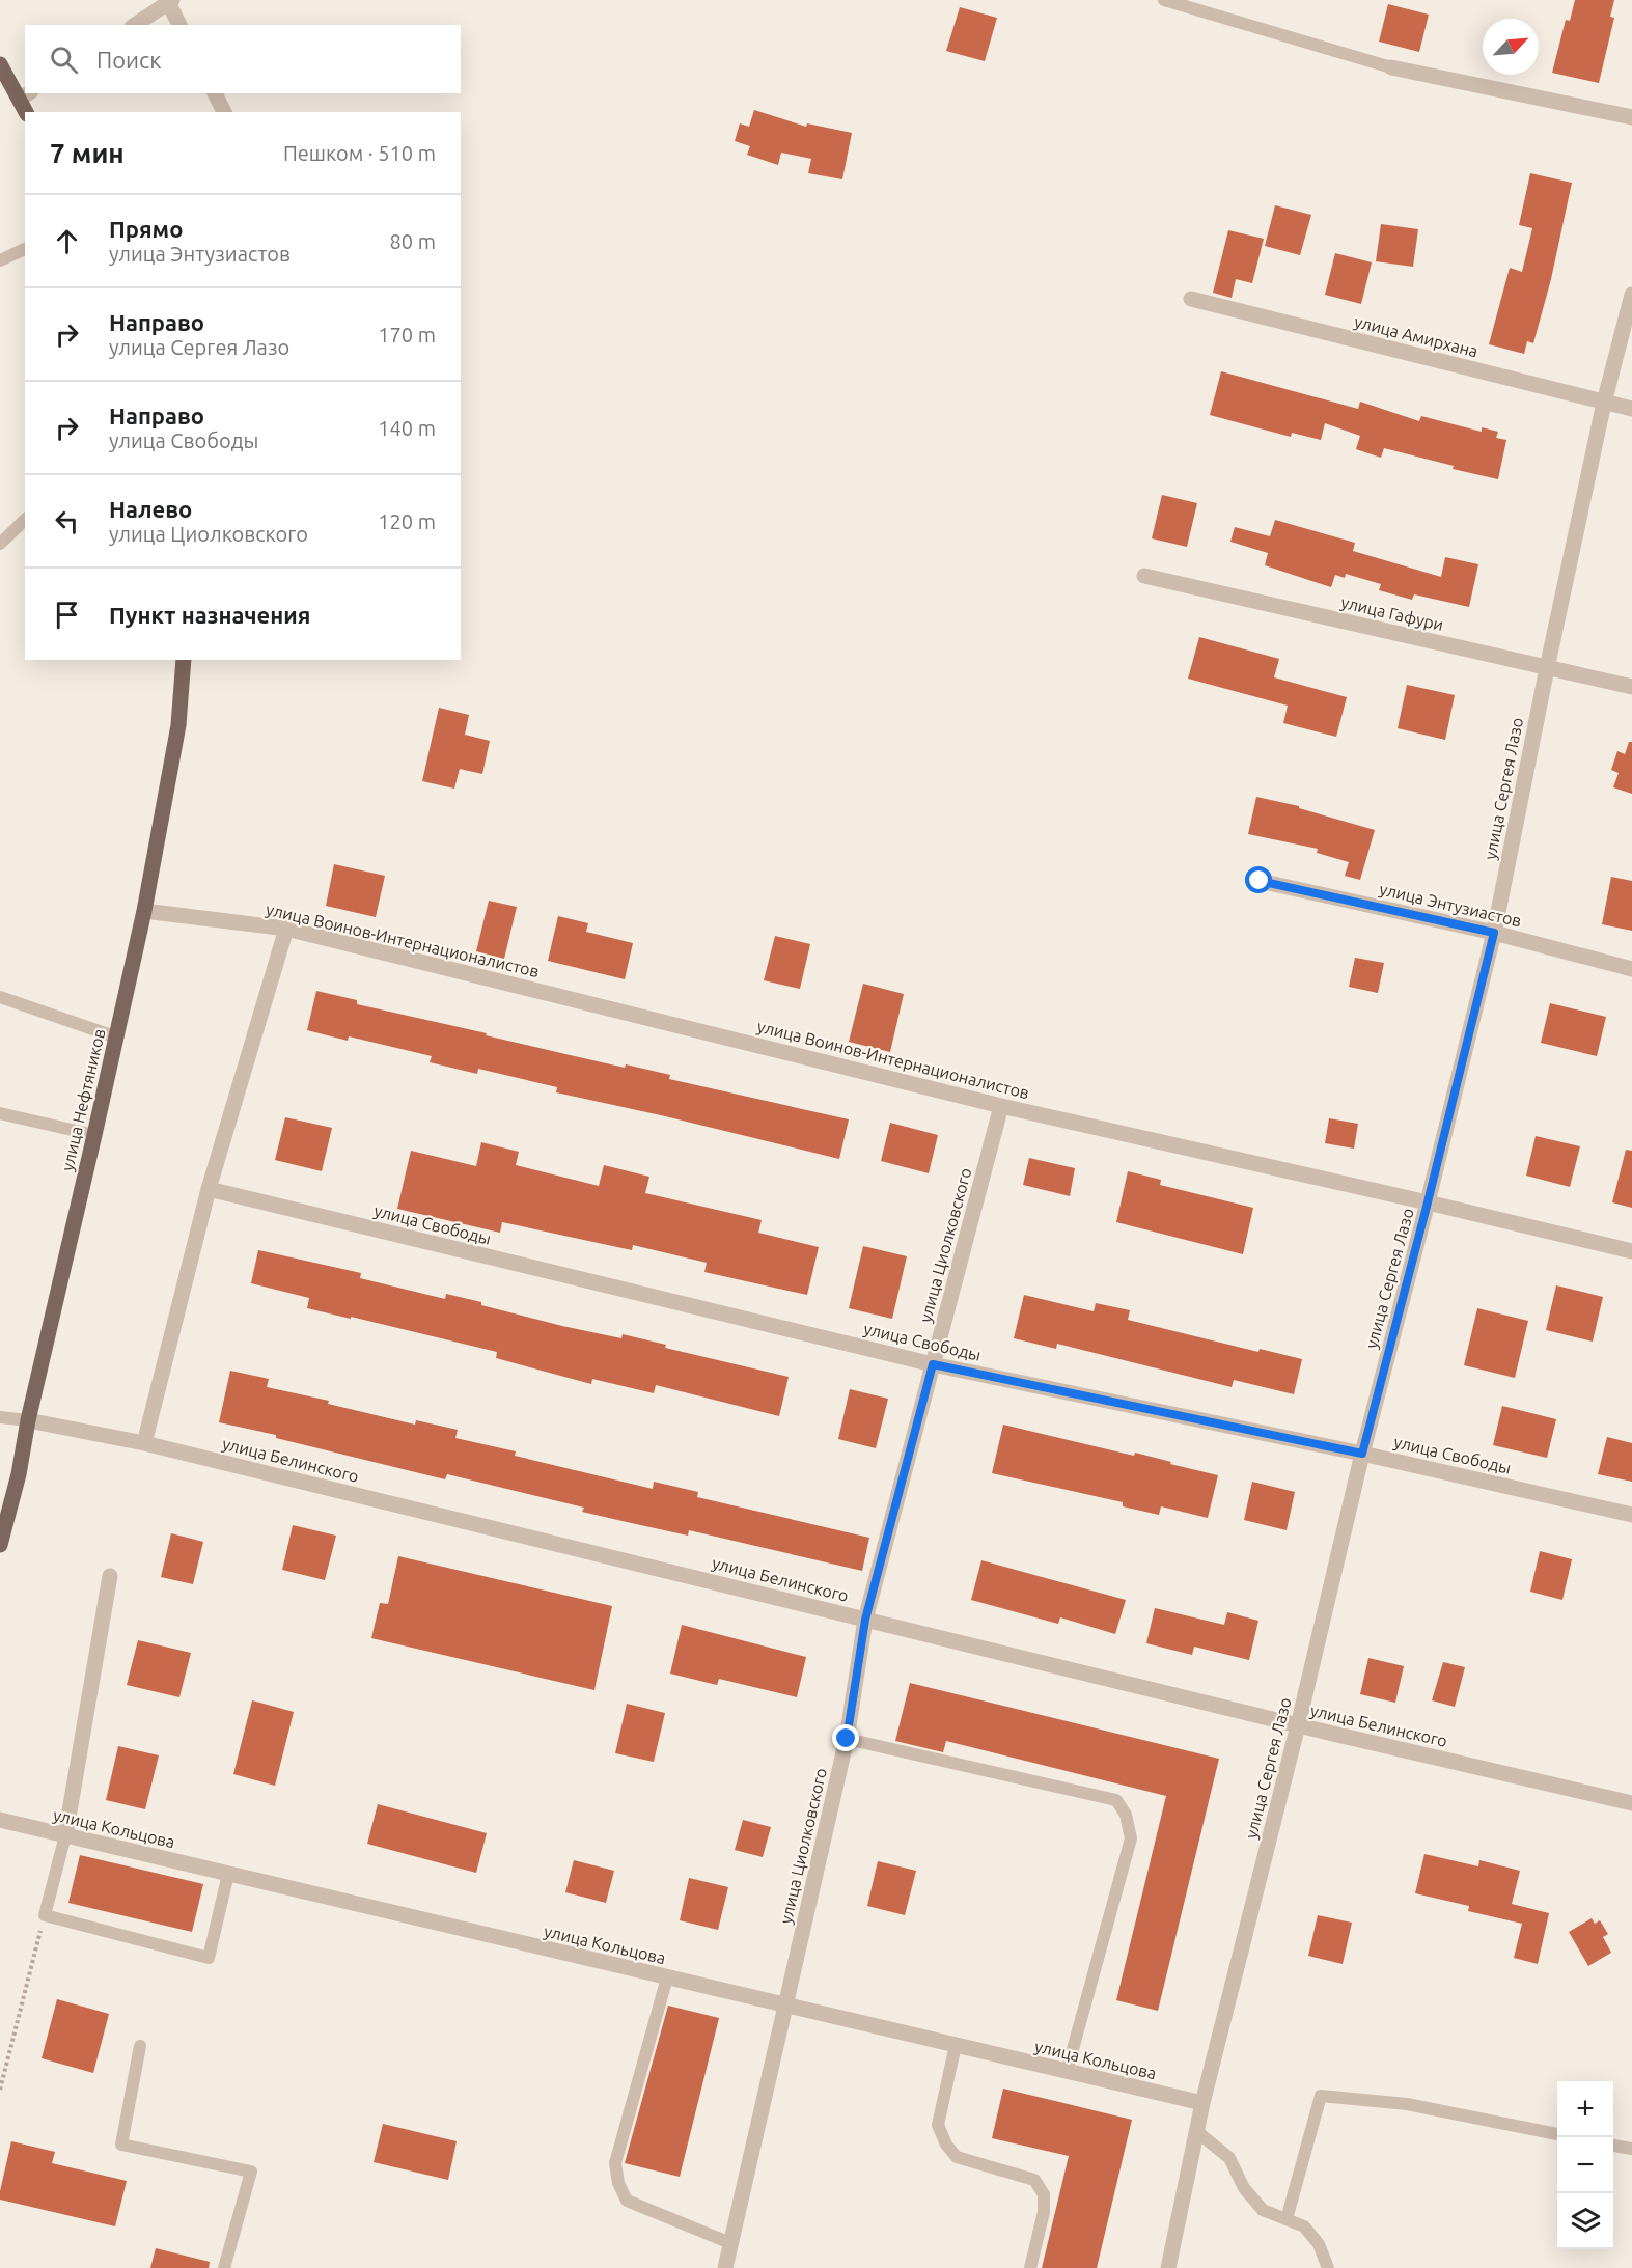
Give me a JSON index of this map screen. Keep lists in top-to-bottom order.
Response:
{
  "streets": {
    "main road": ["улица Нефтяников"],
    "street": [
      "улица Амирхана",
      "улица Гафури",
      "улица Сергея Лазо",
      "улица Энтузиастов",
      "улица Воинов-Интернационалистов",
      "улица Свободы",
      "улица Циолковского",
      "улица Белинского",
      "улица Кольцова"
    ]
  },
  "crossings": [
    ["улица Амирхана", "улица Сергея Лазо"],
    ["улица Гафури", "улица Сергея Лазо"],
    ["улица Сергея Лазо", "улица Энтузиастов"],
    ["улица Сергея Лазо", "улица Воинов-Интернационалистов"],
    ["улица Сергея Лазо", "улица Свободы"],
    ["улица Сергея Лазо", "улица Белинского"],
    ["улица Сергея Лазо", "улица Кольцова"],
    ["улица Воинов-Интернационалистов", "улица Нефтяников"],
    ["улица Воинов-Интернационалистов", "улица Циолковского"],
    ["улица Нефтяников", "улица Белинского"],
    ["улица Свободы", "улица Циолковского"],
    ["улица Циолковского", "улица Белинского"],
    ["улица Циолковского", "улица Кольцова"]
  ],
  "north": "top right",
  "page": {
    "search": "Поиск",
    "heading": ["7 мин", "Пешком · 510 m"],
    "list": [
      ["Прямо", "улица Энтузиастов", "80 m"],
      ["Направо", "улица Сергея Лазо", "170 m"],
      ["Направо", "улица Свободы", "140 m"],
      ["Налево", "улица Циолковского", "120 m"],
      "Пункт назначения"
    ],
    "map_buttons": ["+", "−"]
  }
}
